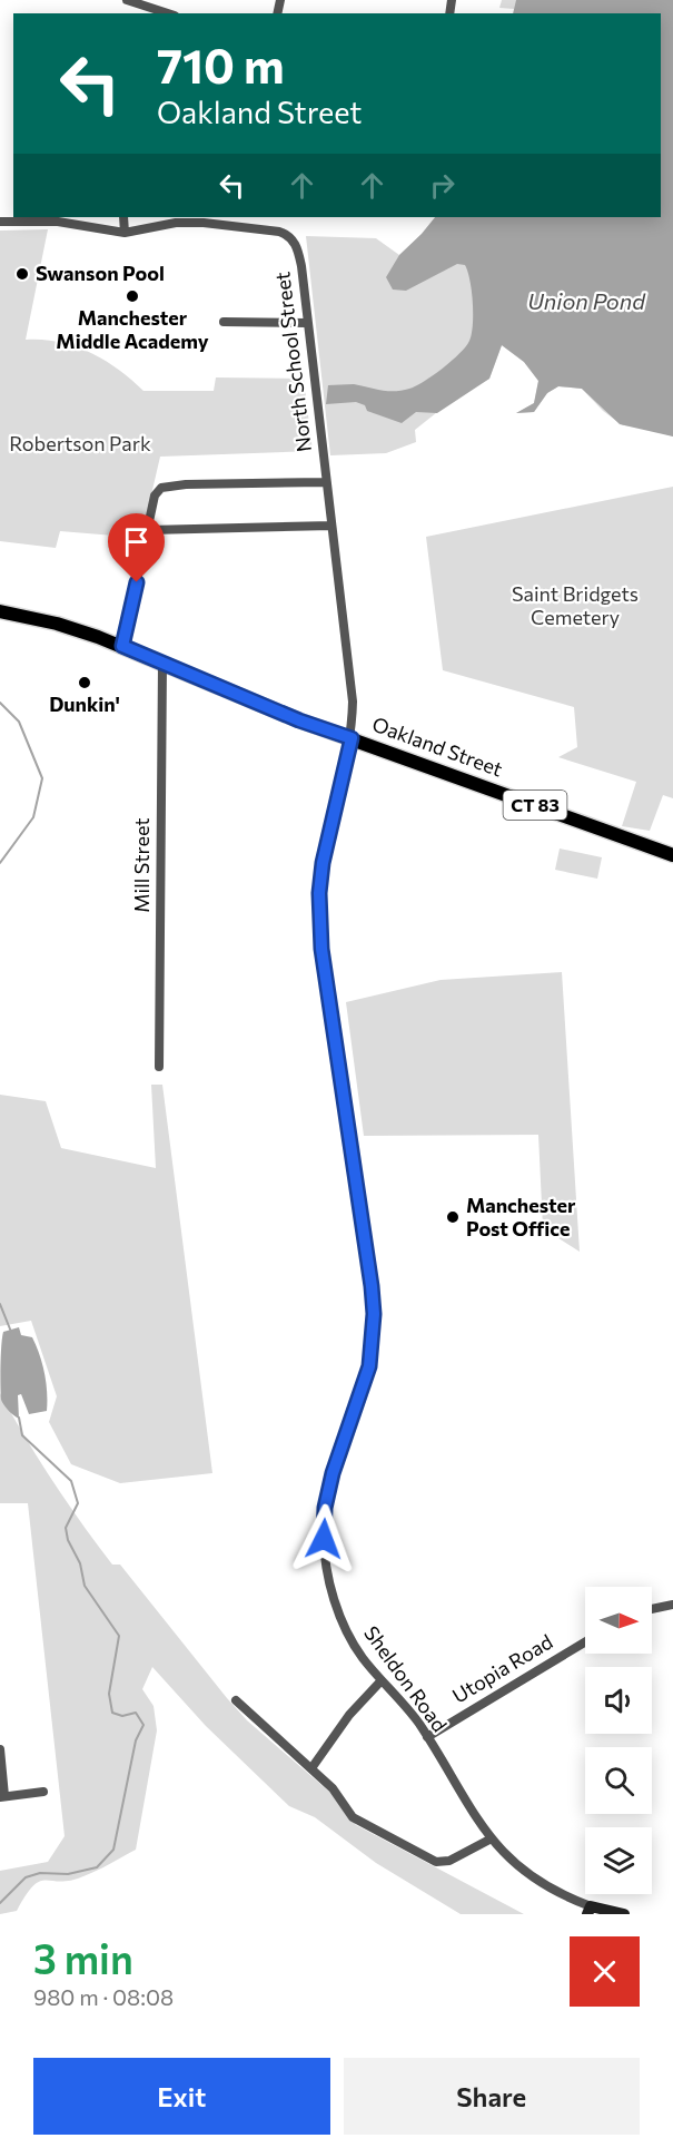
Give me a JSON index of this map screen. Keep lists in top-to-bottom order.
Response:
{
  "streets": {
    "main road": ["Oakland Street", "CT 83"],
    "street": [
      "North School Street",
      "Mill Street",
      "Utopia Road",
      "Sheldon Road"
    ]
  },
  "crossings": [
    ["North School Street", "Oakland Street"],
    ["North School Street", "Sheldon Road"],
    ["Oakland Street", "Mill Street"],
    ["Oakland Street", "Sheldon Road"],
    ["Utopia Road", "Sheldon Road"]
  ],
  "water": ["Union Pond"],
  "parks": ["Robertson Park", "Saint Bridgets Cemetery"],
  "places": [
    "Swanson Pool",
    "Manchester Middle Academy",
    "Dunkin'",
    "Manchester Post Office"
  ],
  "north": "right",
  "page": {
    "turn": ["710 m", "Oakland Street"],
    "heading": ["3 min", "980 m · 08:08"],
    "buttons": ["Exit", "Share"]
  }
}
